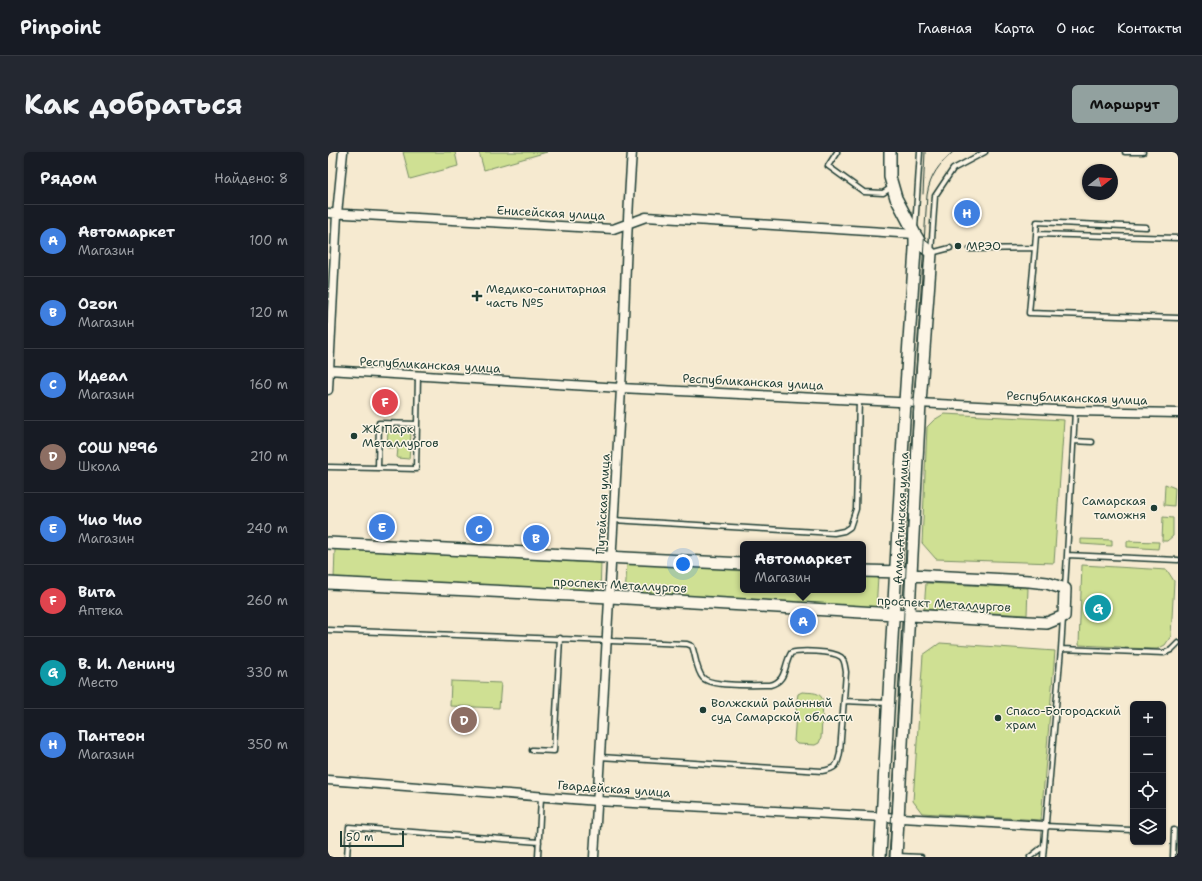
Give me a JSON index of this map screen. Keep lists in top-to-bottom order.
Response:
{
  "streets": {
    "street": [
      "Енисейская улица",
      "Республиканская улица",
      "Путейская улица",
      "Алма-Атинская улица",
      "проспект Металлургов",
      "Гвардейская улица"
    ]
  },
  "crossings": [
    ["Енисейская улица", "Путейская улица"],
    ["Енисейская улица", "Алма-Атинская улица"],
    ["Республиканская улица", "Путейская улица"],
    ["Республиканская улица", "Алма-Атинская улица"],
    ["Путейская улица", "проспект Металлургов"],
    ["Путейская улица", "Гвардейская улица"],
    ["Алма-Атинская улица", "проспект Металлургов"],
    ["Алма-Атинская улица", "Гвардейская улица"]
  ],
  "places": {
    "other": [
      "МРЭО",
      "ЖК Парк Металлургов",
      "Самарская таможня",
      "Волжский районный суд Самарской области",
      "Спасо-Богородский храм"
    ],
    "health": ["Медико-санитарная часть №5"]
  },
  "scale_bar": "50 m",
  "north": "right",
  "page": {
    "header": "Pinpoint",
    "nav": [
      "Главная",
      "Карта",
      "О нас",
      "Контакты"
    ],
    "title": "Как добраться",
    "buttons": "Маршрут",
    "heading": ["Рядом", "Найдено: 8"],
    "pins": [
      "H",
      "F",
      "E",
      "C",
      "B",
      "G",
      "A",
      "D"
    ],
    "list": [
      {
        "mark": "A",
        "name": "Автомаркет",
        "note": "Магазин",
        "value": "100 m"
      },
      {
        "mark": "B",
        "name": "Ozon",
        "note": "Магазин",
        "value": "120 m"
      },
      {
        "mark": "C",
        "name": "Идеал",
        "note": "Магазин",
        "value": "160 m"
      },
      {
        "mark": "D",
        "name": "СОШ №96",
        "note": "Школа",
        "value": "210 m"
      },
      {
        "mark": "E",
        "name": "Чио Чио",
        "note": "Магазин",
        "value": "240 m"
      },
      {
        "mark": "F",
        "name": "Вита",
        "note": "Аптека",
        "value": "260 m"
      },
      {
        "mark": "G",
        "name": "В. И. Ленину",
        "note": "Место",
        "value": "330 m"
      },
      {
        "mark": "H",
        "name": "Пантеон",
        "note": "Магазин",
        "value": "350 m"
      }
    ],
    "popup": ["Автомаркет", "Магазин"],
    "map_buttons": ["+", "−"],
    "scale": "50 m"
  }
}
